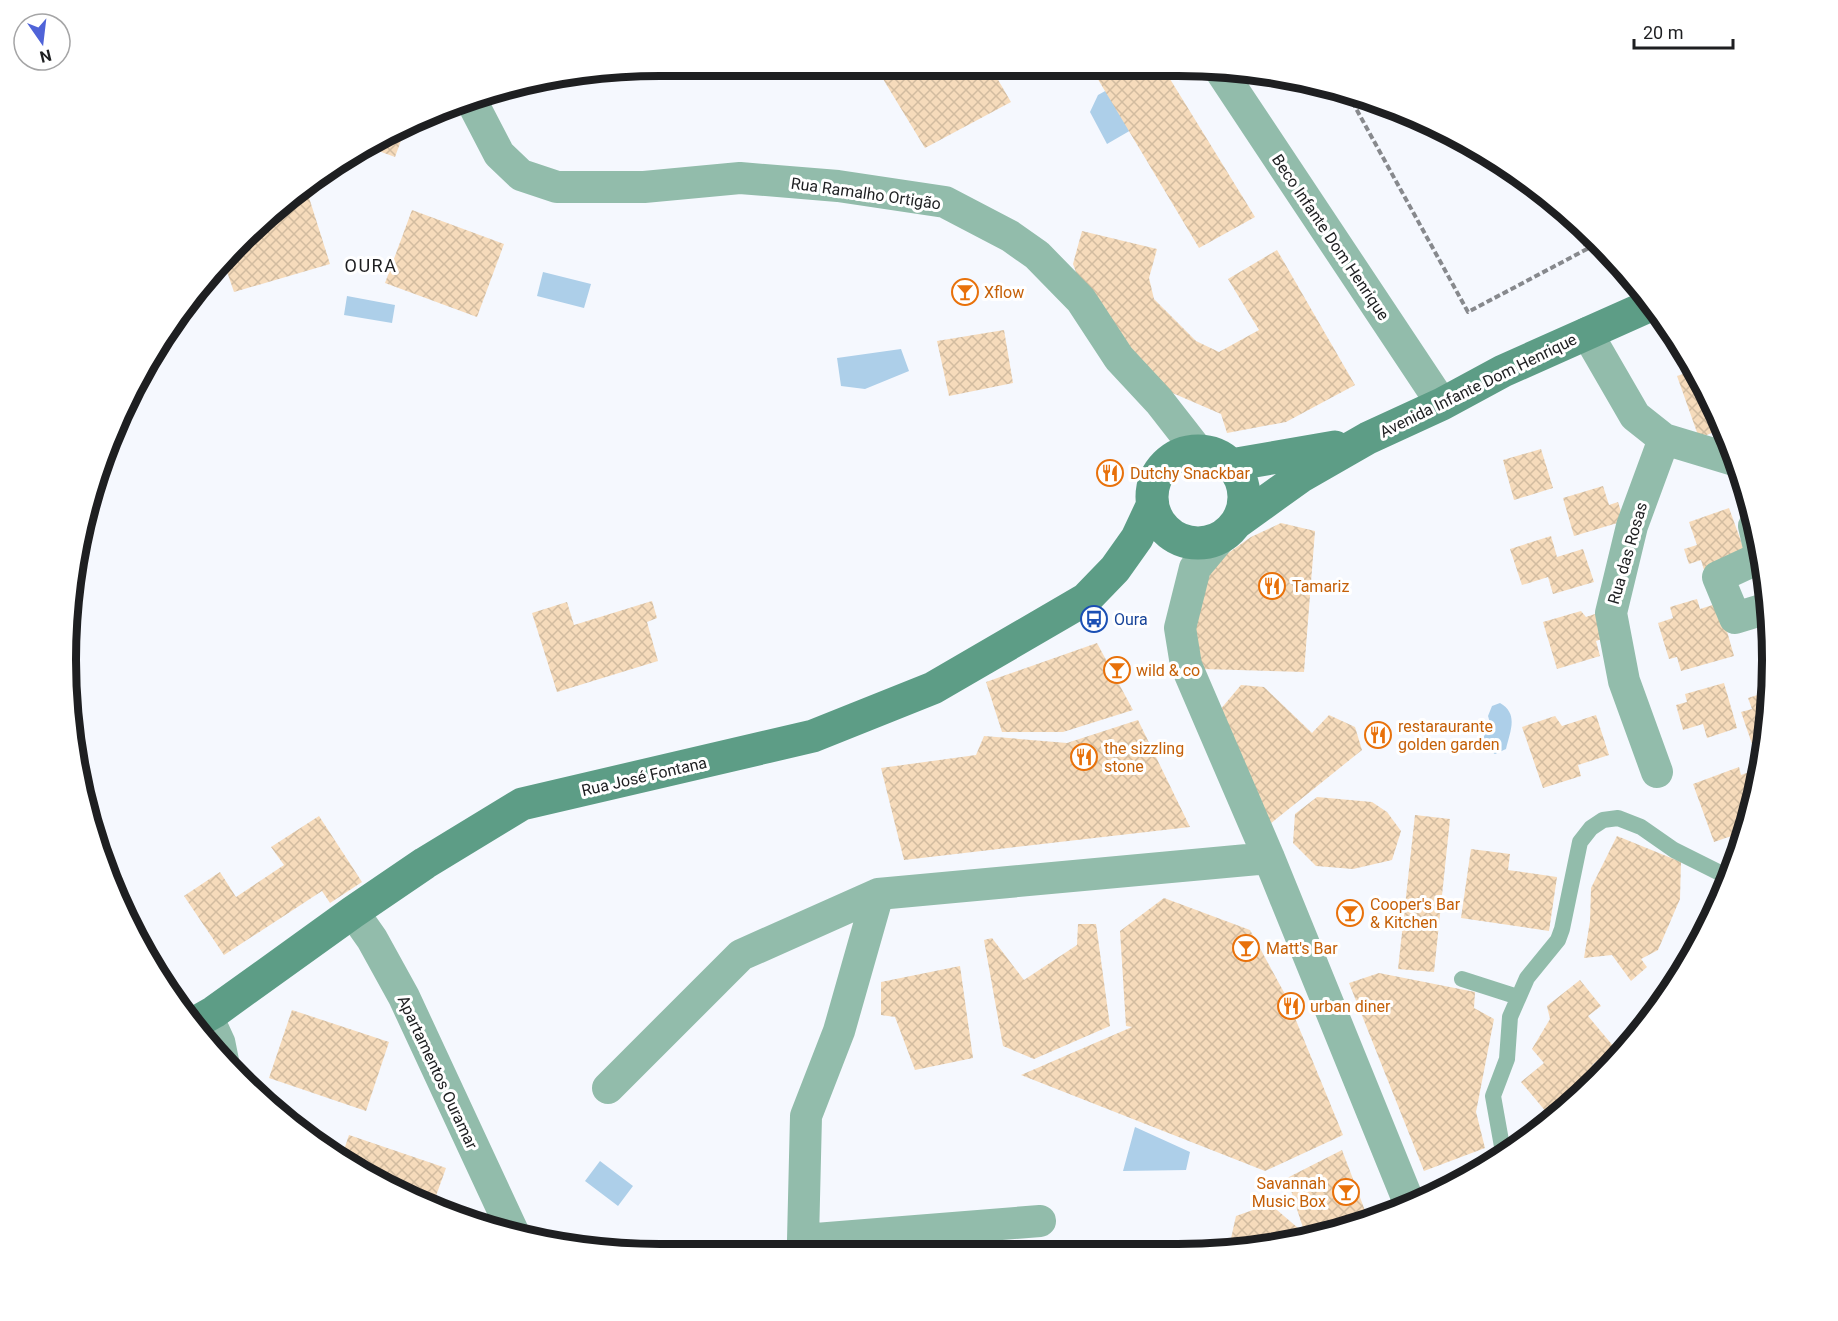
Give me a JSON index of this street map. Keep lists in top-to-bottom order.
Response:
{
  "streets": {
    "street": [
      "Rua Ramalho Ortigão",
      "Beco Infante Dom Henrique",
      "Avenida Infante Dom Henrique",
      "Rua das Rosas",
      "Rua José Fontana",
      "Apartamentos Ouramar"
    ]
  },
  "crossings": [
    ["Rua Ramalho Ortigão", "Avenida Infante Dom Henrique"],
    ["Rua Ramalho Ortigão", "Rua José Fontana"],
    ["Beco Infante Dom Henrique", "Avenida Infante Dom Henrique"],
    ["Avenida Infante Dom Henrique", "Rua José Fontana"],
    ["Rua José Fontana", "Apartamentos Ouramar"]
  ],
  "districts": ["OURA"],
  "places": {
    "bar": [
      "Xflow",
      "wild & co",
      "Cooper's Bar & Kitchen",
      "Matt's Bar",
      "Savannah Music Box"
    ],
    "restaurant": [
      "Dutchy Snackbar",
      "Tamariz",
      "restaraurante golden garden",
      "the sizzling stone",
      "urban diner"
    ],
    "bus stop": ["Oura"]
  },
  "scale_bar": "20 m",
  "north": "bottom"
}
